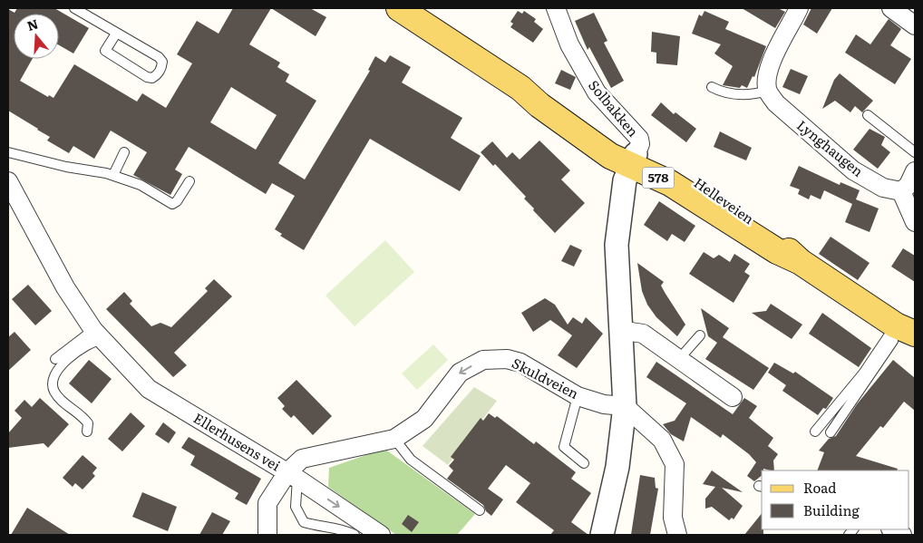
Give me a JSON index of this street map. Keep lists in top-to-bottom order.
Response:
{
  "streets": {
    "main road": ["578", "Helleveien"],
    "street": [
      "Solbakken",
      "Lynghaugen",
      "Skuldveien",
      "Ellerhusens vei"
    ]
  },
  "crossings": [
    ["Solbakken", "Helleveien"],
    ["Skuldveien", "Ellerhusens vei"]
  ],
  "one_way": ["Skuldveien"],
  "legend": ["Road", "Building"],
  "north": "top"
}
